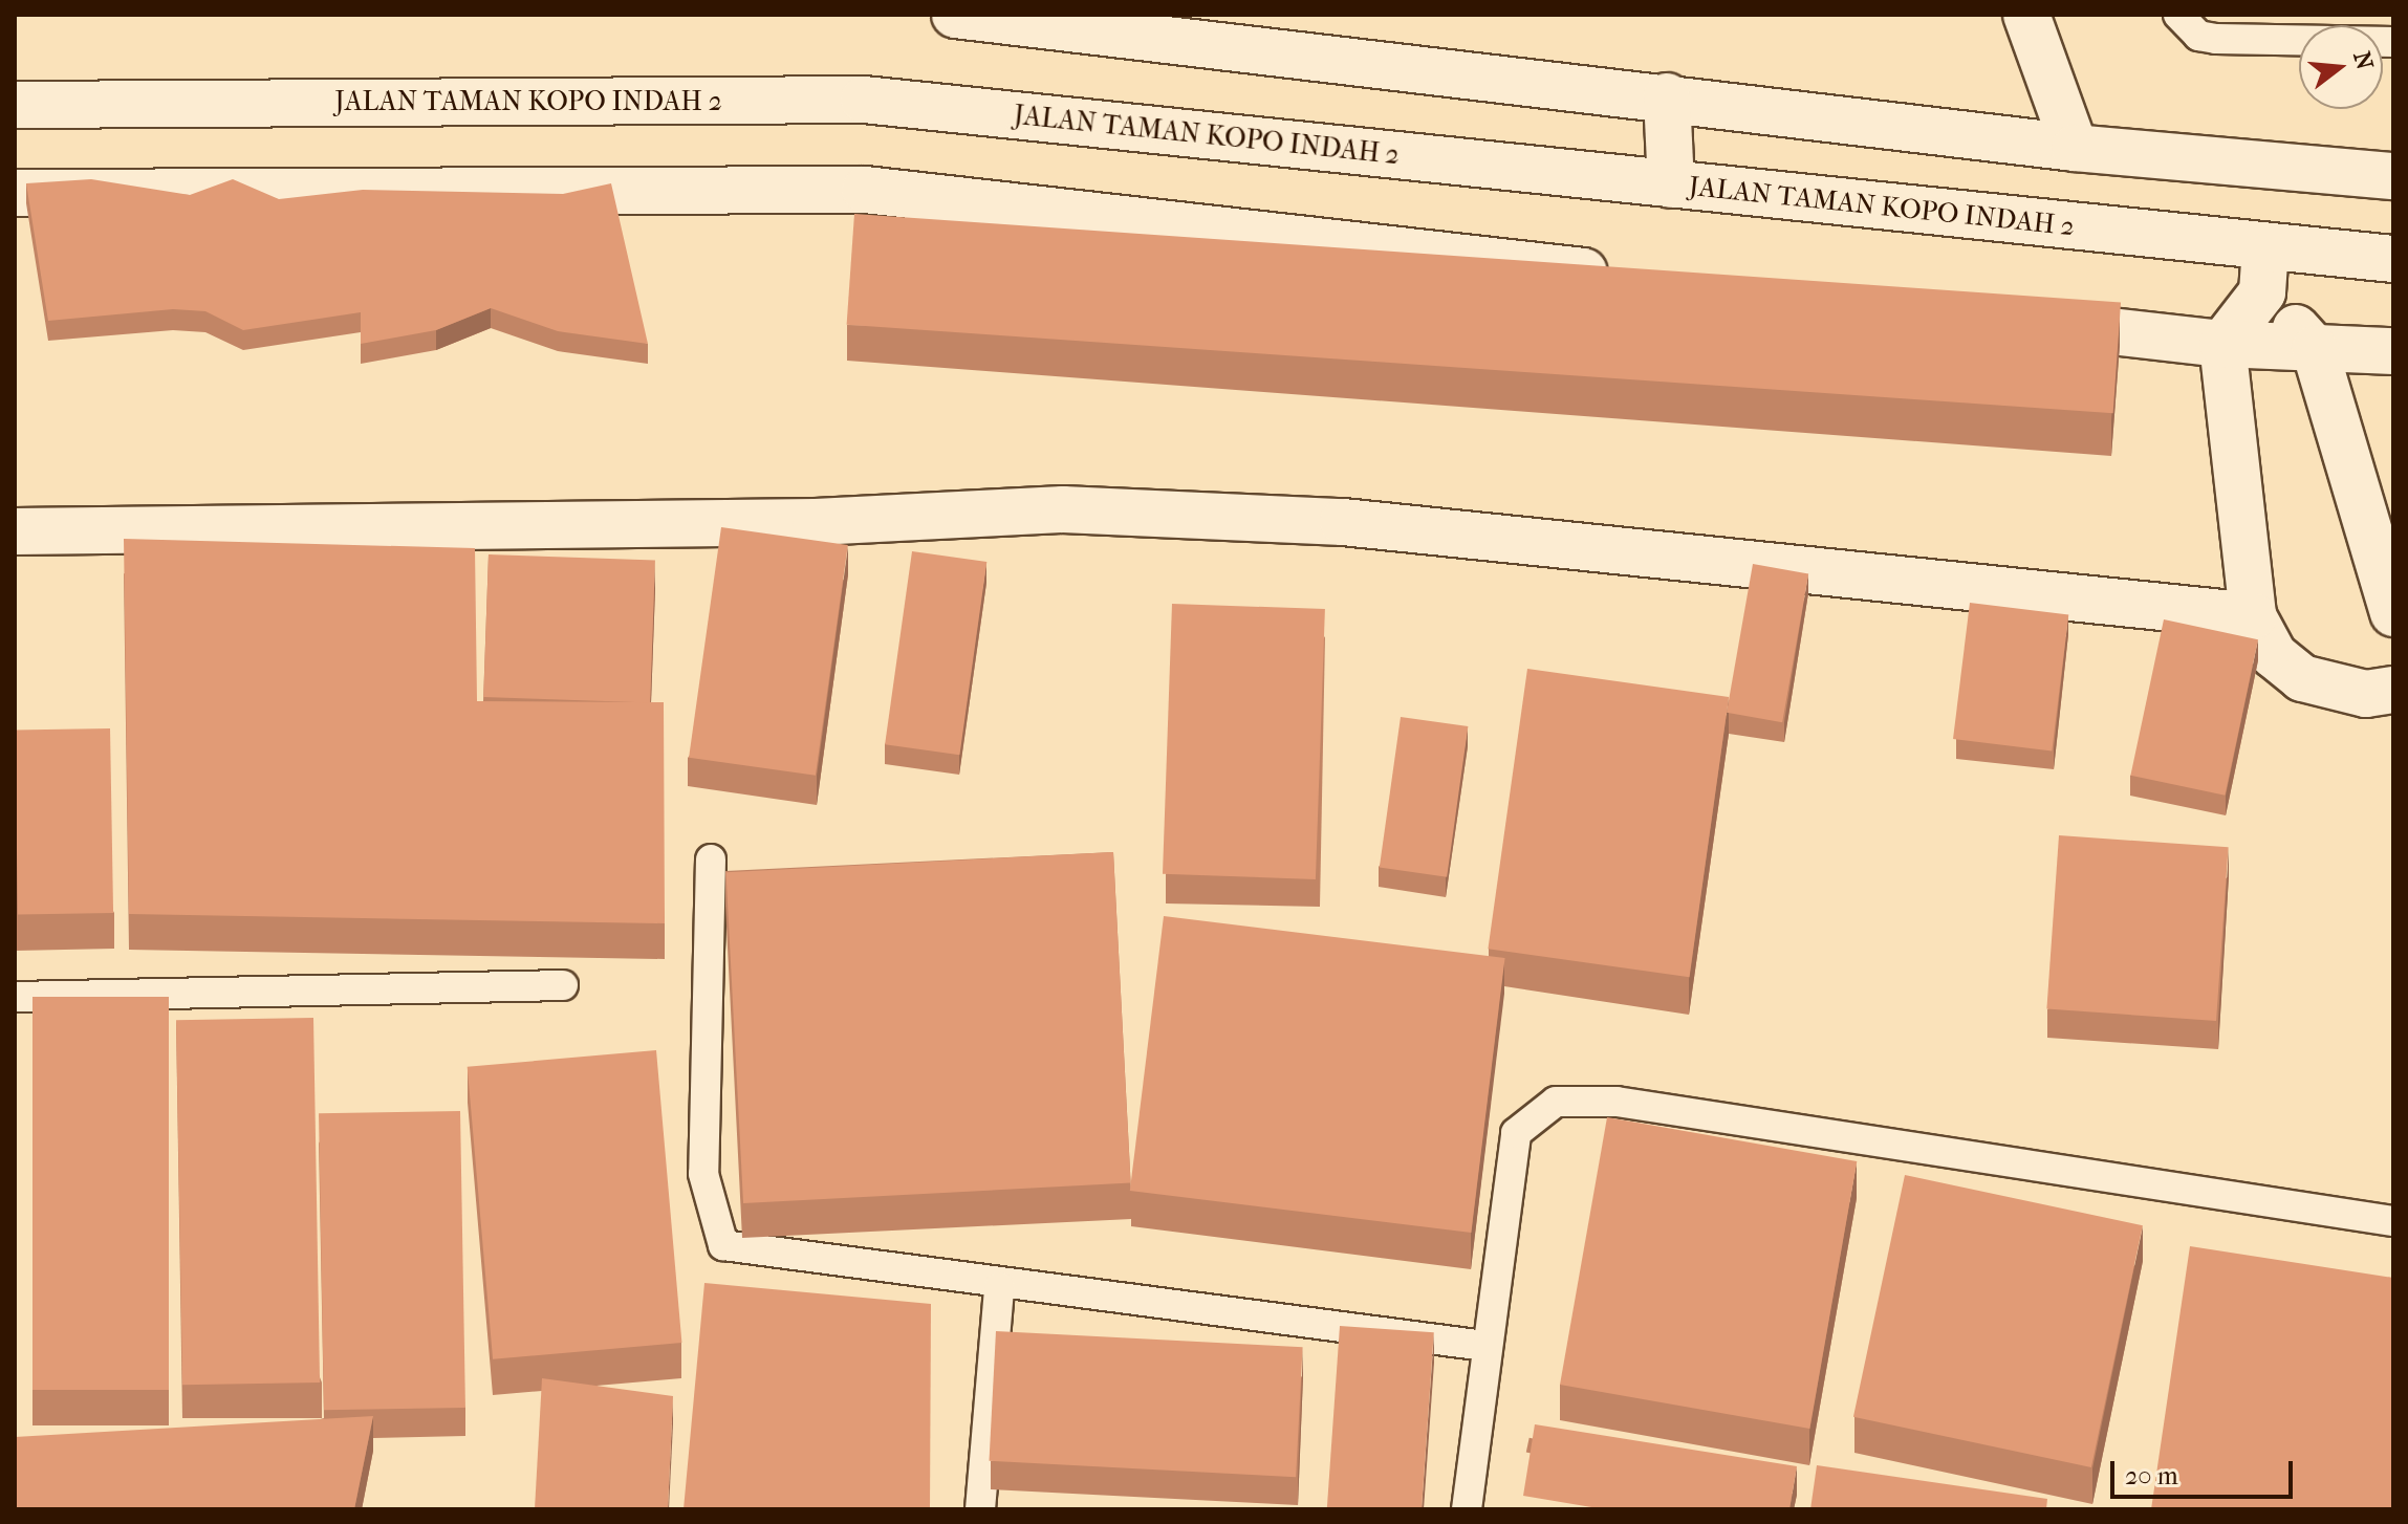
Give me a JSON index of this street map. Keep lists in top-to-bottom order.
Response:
{
  "streets": {
    "street": ["JALAN TAMAN KOPO INDAH 2"]
  },
  "scale_bar": "20 m",
  "north": "right"
}
